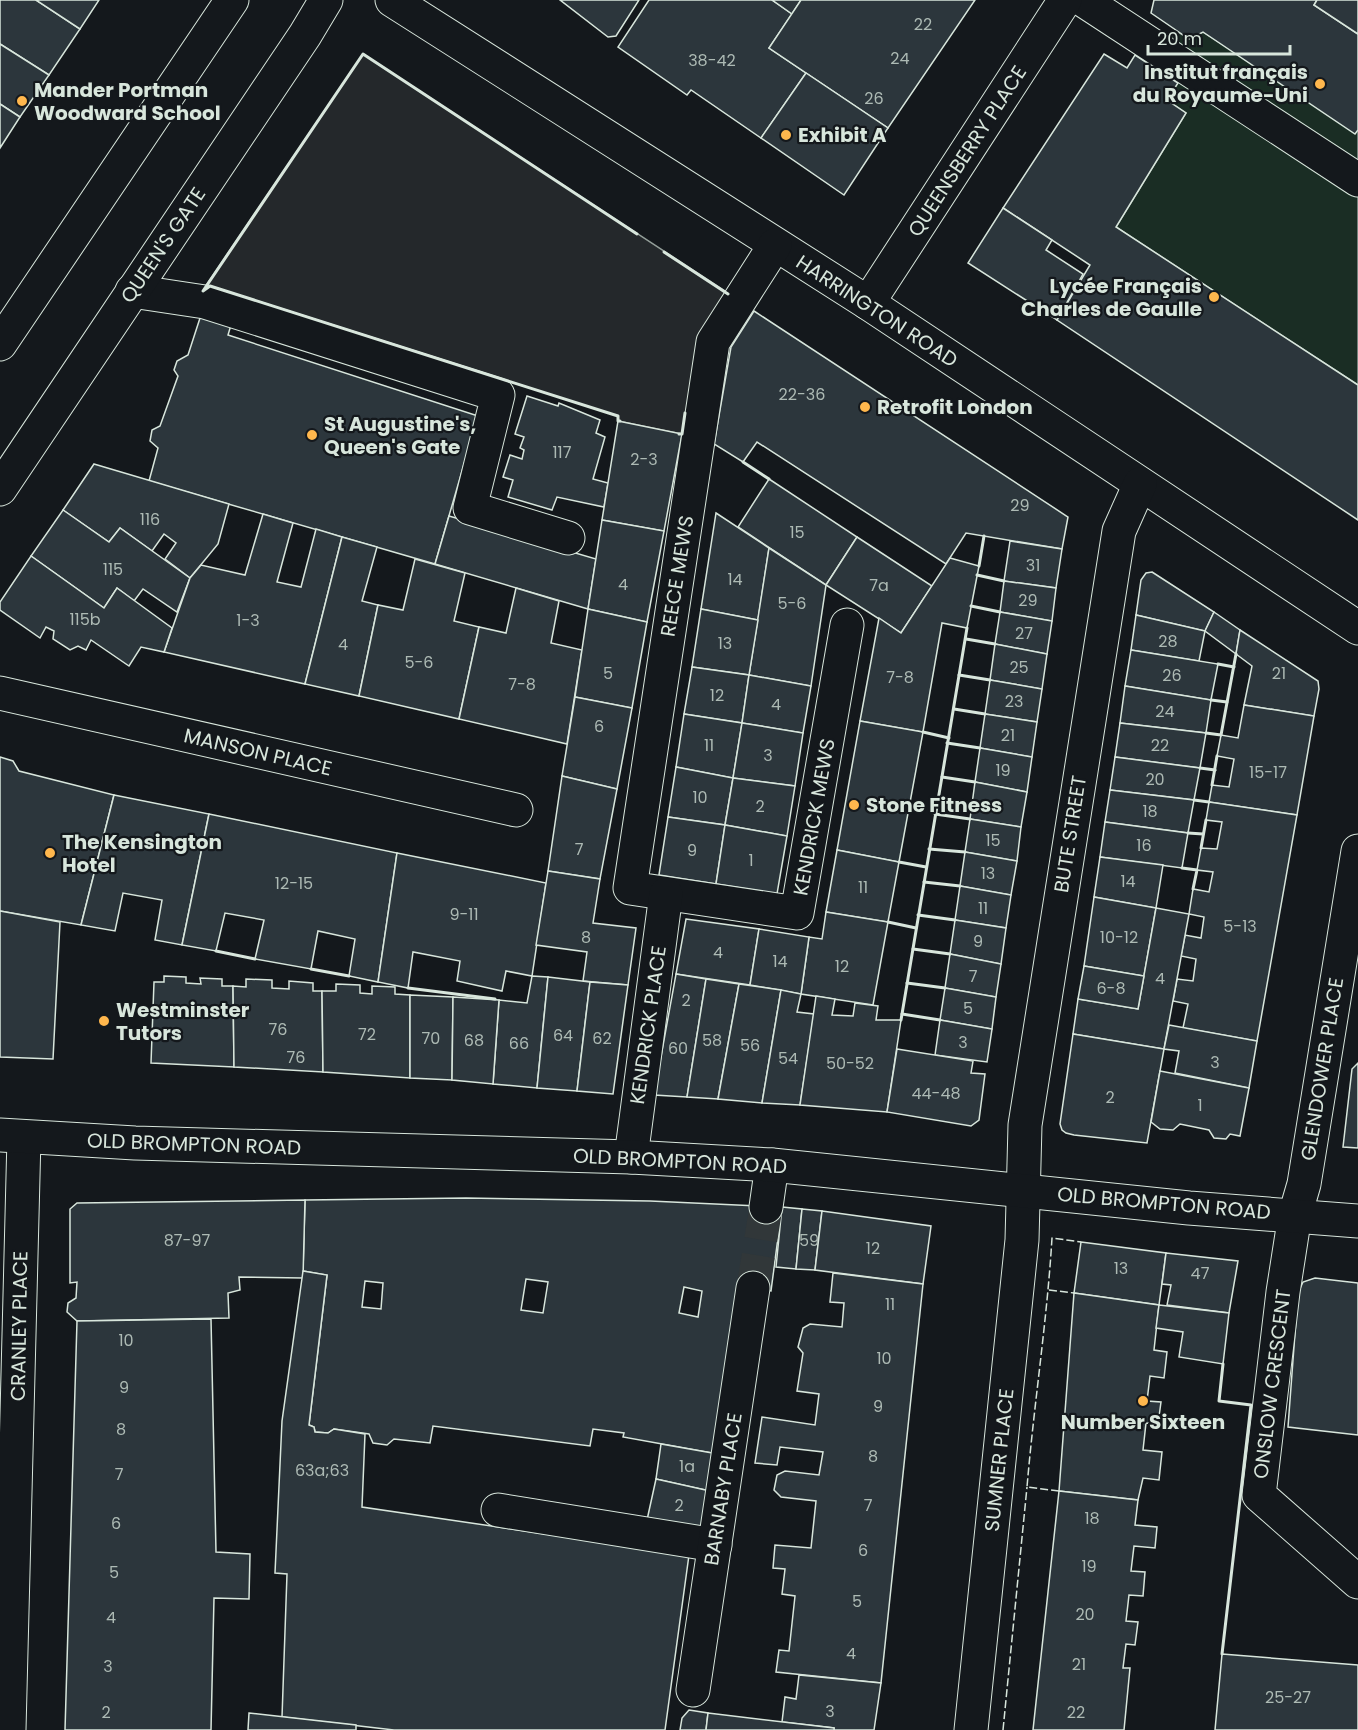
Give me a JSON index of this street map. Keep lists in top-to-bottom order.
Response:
{
  "streets": {
    "street": [
      "QUEENSBERRY PLACE",
      "QUEEN'S GATE",
      "HARRINGTON ROAD",
      "REECE MEWS",
      "MANSON PLACE",
      "KENDRICK MEWS",
      "BUTE STREET",
      "KENDRICK PLACE",
      "GLENDOWER PLACE",
      "OLD BROMPTON ROAD",
      "CRANLEY PLACE",
      "ONSLOW CRESCENT",
      "SUMNER PLACE",
      "BARNABY PLACE"
    ]
  },
  "crossings": [
    ["QUEENSBERRY PLACE", "HARRINGTON ROAD"],
    ["HARRINGTON ROAD", "REECE MEWS"],
    ["HARRINGTON ROAD", "BUTE STREET"],
    ["REECE MEWS", "KENDRICK MEWS"],
    ["REECE MEWS", "KENDRICK PLACE"],
    ["KENDRICK MEWS", "KENDRICK PLACE"],
    ["BUTE STREET", "OLD BROMPTON ROAD"],
    ["BUTE STREET", "SUMNER PLACE"],
    ["KENDRICK PLACE", "OLD BROMPTON ROAD"],
    ["GLENDOWER PLACE", "OLD BROMPTON ROAD"],
    ["GLENDOWER PLACE", "ONSLOW CRESCENT"],
    ["OLD BROMPTON ROAD", "CRANLEY PLACE"],
    ["OLD BROMPTON ROAD", "ONSLOW CRESCENT"],
    ["OLD BROMPTON ROAD", "SUMNER PLACE"]
  ],
  "places": [
    "Institut français du Royaume-Uni",
    "Mander Portman Woodward School",
    "Exhibit A",
    "Lycée Français Charles de Gaulle",
    "Retrofit London",
    "St Augustine's, Queen's Gate",
    "Stone Fitness",
    "The Kensington Hotel",
    "Westminster Tutors",
    "Number Sixteen"
  ],
  "house_numbers": [
    "22",
    "24",
    "38-42",
    "26",
    "22-36",
    "117",
    "2-3",
    "29",
    "116",
    "15",
    "31",
    "115",
    "14",
    "4",
    "7a",
    "29",
    "5-6",
    "115b",
    "1-3",
    "27",
    "28",
    "13",
    "4",
    "5-6",
    "25",
    "5",
    "21",
    "26",
    "7-8",
    "7-8",
    "12",
    "23",
    "4",
    "24",
    "6",
    "21",
    "11",
    "22",
    "3",
    "19",
    "15-17",
    "20",
    "10",
    "2",
    "18",
    "15",
    "16",
    "7",
    "9",
    "1",
    "13",
    "14",
    "12-15",
    "11",
    "11",
    "9-11",
    "5-13",
    "8",
    "10-12",
    "9",
    "4",
    "14",
    "12",
    "7",
    "4",
    "6-8",
    "2",
    "5",
    "76",
    "72",
    "64",
    "70",
    "62",
    "68",
    "58",
    "3",
    "66",
    "56",
    "60",
    "76",
    "54",
    "3",
    "50-52",
    "44-48",
    "2",
    "1",
    "87-97",
    "59",
    "12",
    "13",
    "47",
    "11",
    "10",
    "10",
    "9",
    "9",
    "8",
    "8",
    "1a",
    "63a;63",
    "7",
    "2",
    "7",
    "18",
    "6",
    "6",
    "19",
    "5",
    "5",
    "20",
    "4",
    "4",
    "21",
    "3",
    "25-27",
    "3",
    "2",
    "22"
  ],
  "scale_bar": "20 m"
}
